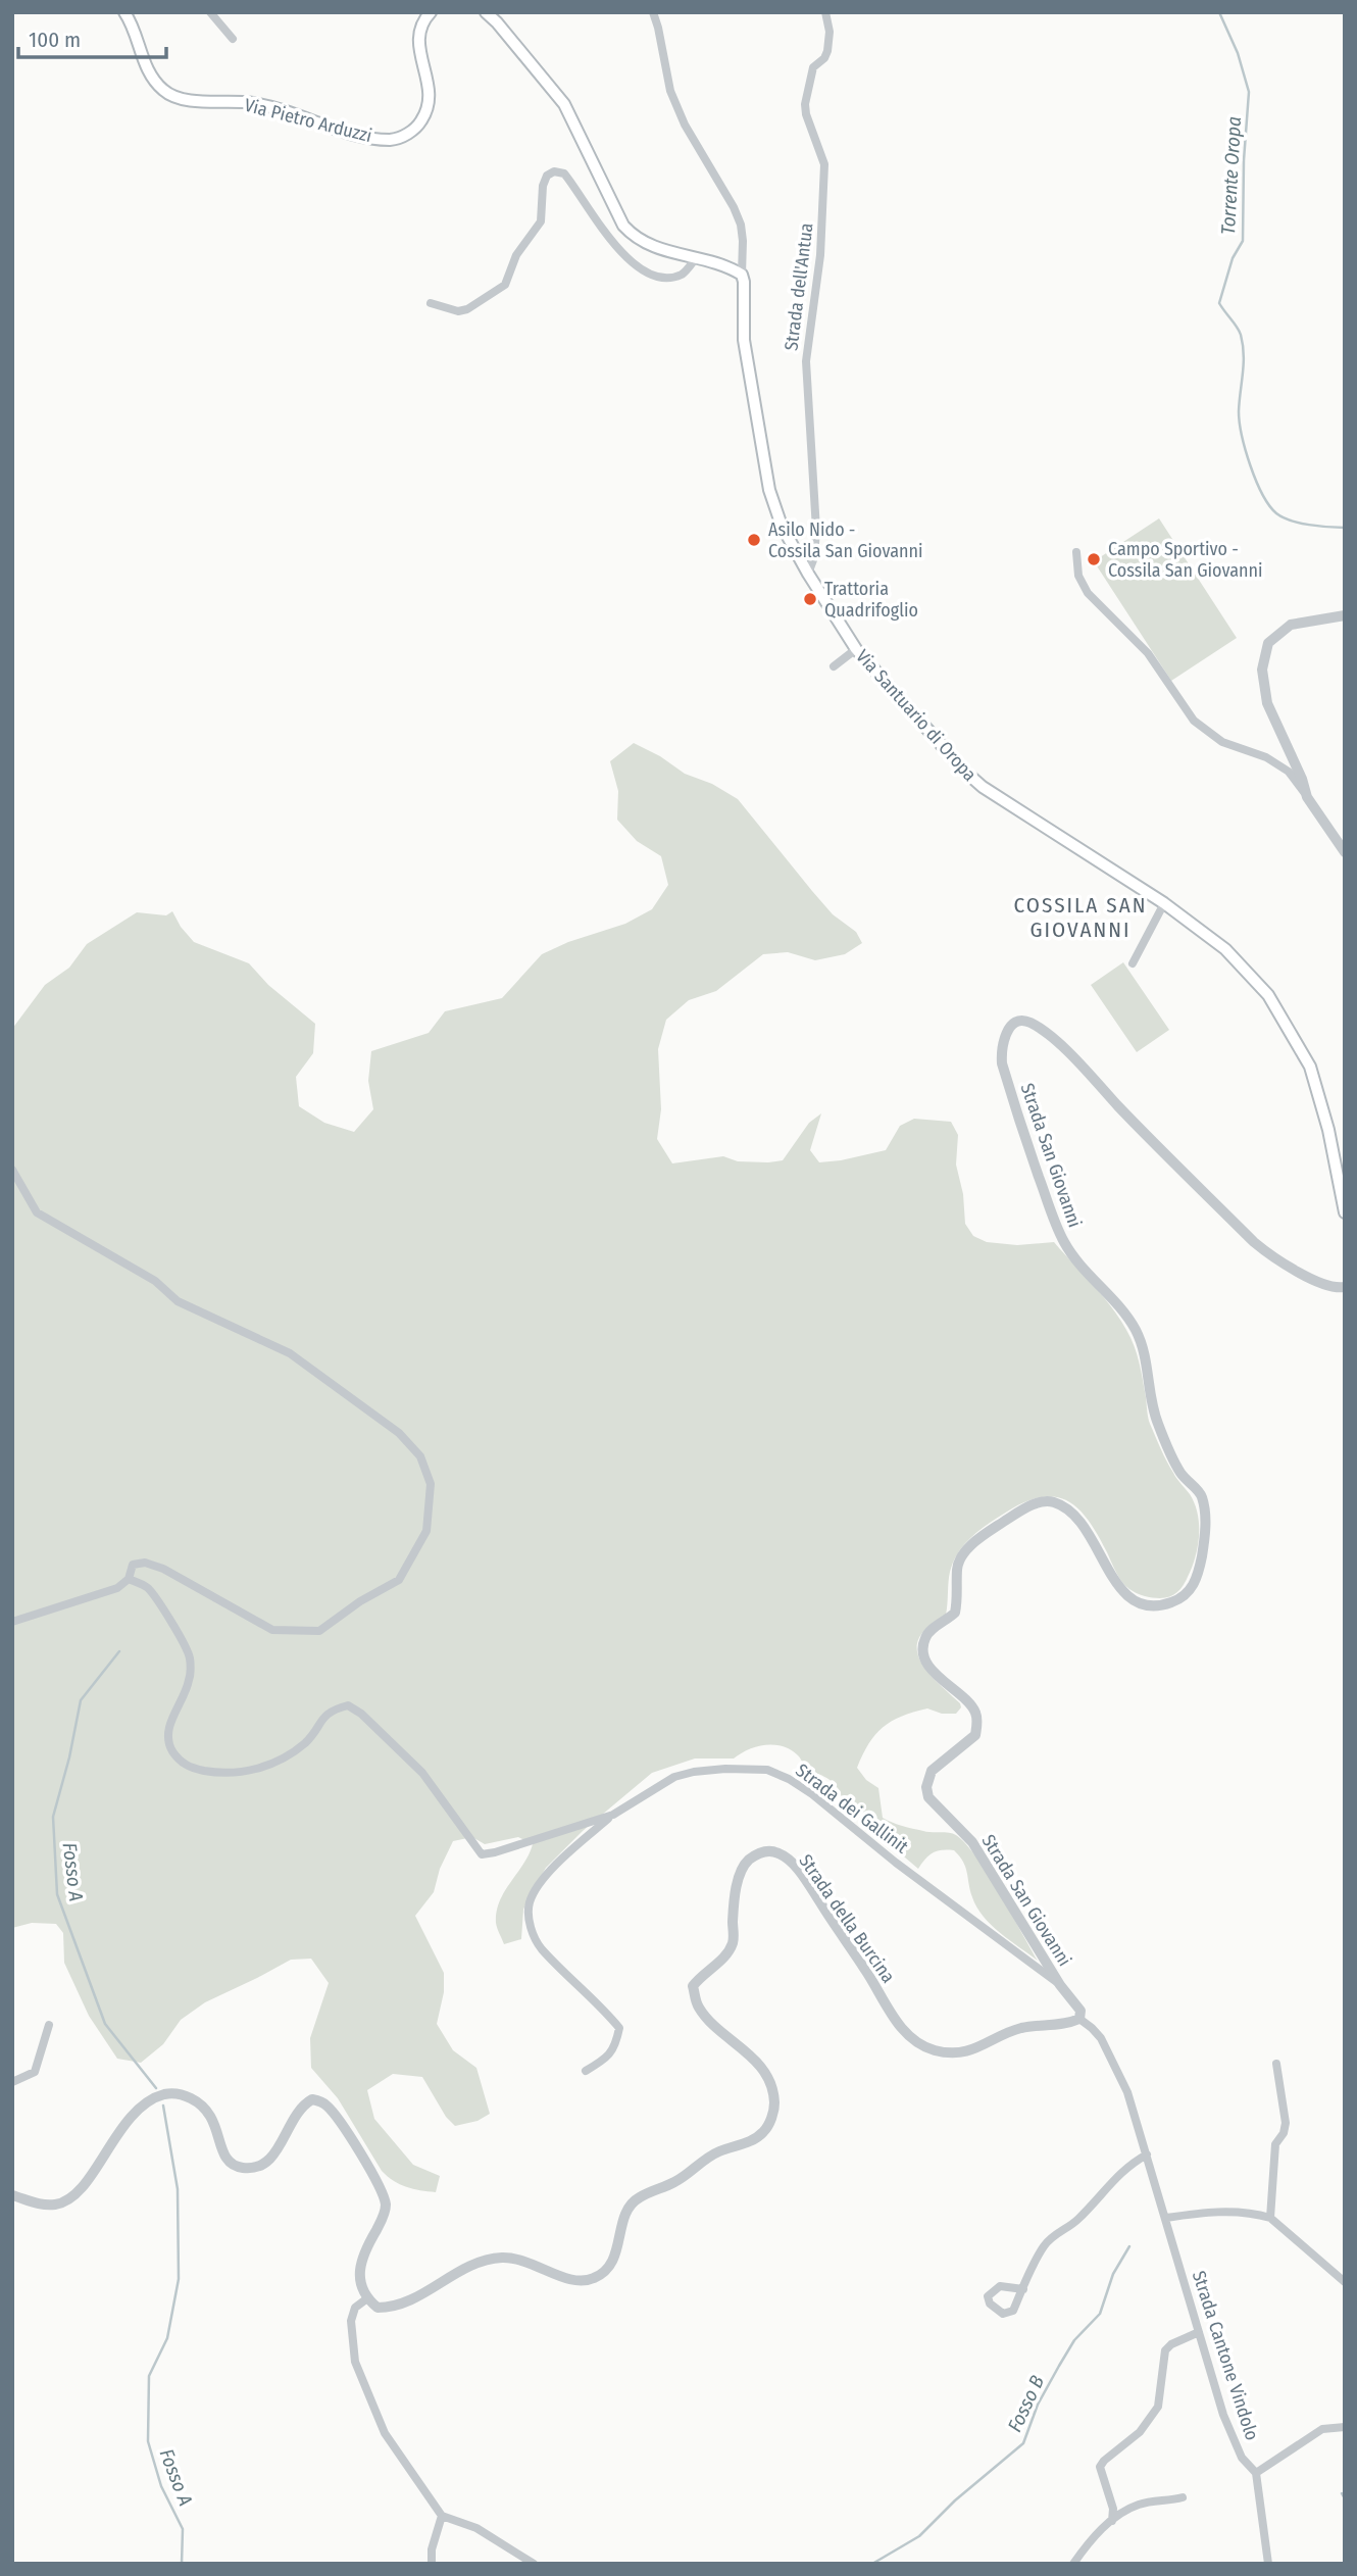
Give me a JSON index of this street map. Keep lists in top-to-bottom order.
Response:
{
  "streets": {
    "main road": ["Via Pietro Arduzzi", "Via Santuario di Oropa"],
    "street": [
      "Strada dell'Antua",
      "Strada San Giovanni",
      "Strada dei Gallinit",
      "Strada della Burcina",
      "Strada Cantone Vindolo"
    ]
  },
  "crossings": [
    ["Strada dell'Antua", "Via Santuario di Oropa"],
    ["Strada San Giovanni", "Strada dei Gallinit"],
    ["Strada San Giovanni", "Strada della Burcina"],
    ["Strada San Giovanni", "Strada Cantone Vindolo"],
    ["Strada della Burcina", "Strada Cantone Vindolo"]
  ],
  "districts": ["COSSILA SAN GIOVANNI"],
  "water": ["Torrente Oropa", "Fosso A", "Fosso B"],
  "places": ["Asilo Nido - Cossila San Giovanni", "Campo Sportivo - Cossila San Giovanni", "Trattoria Quadrifoglio"],
  "scale_bar": "100 m"
}
